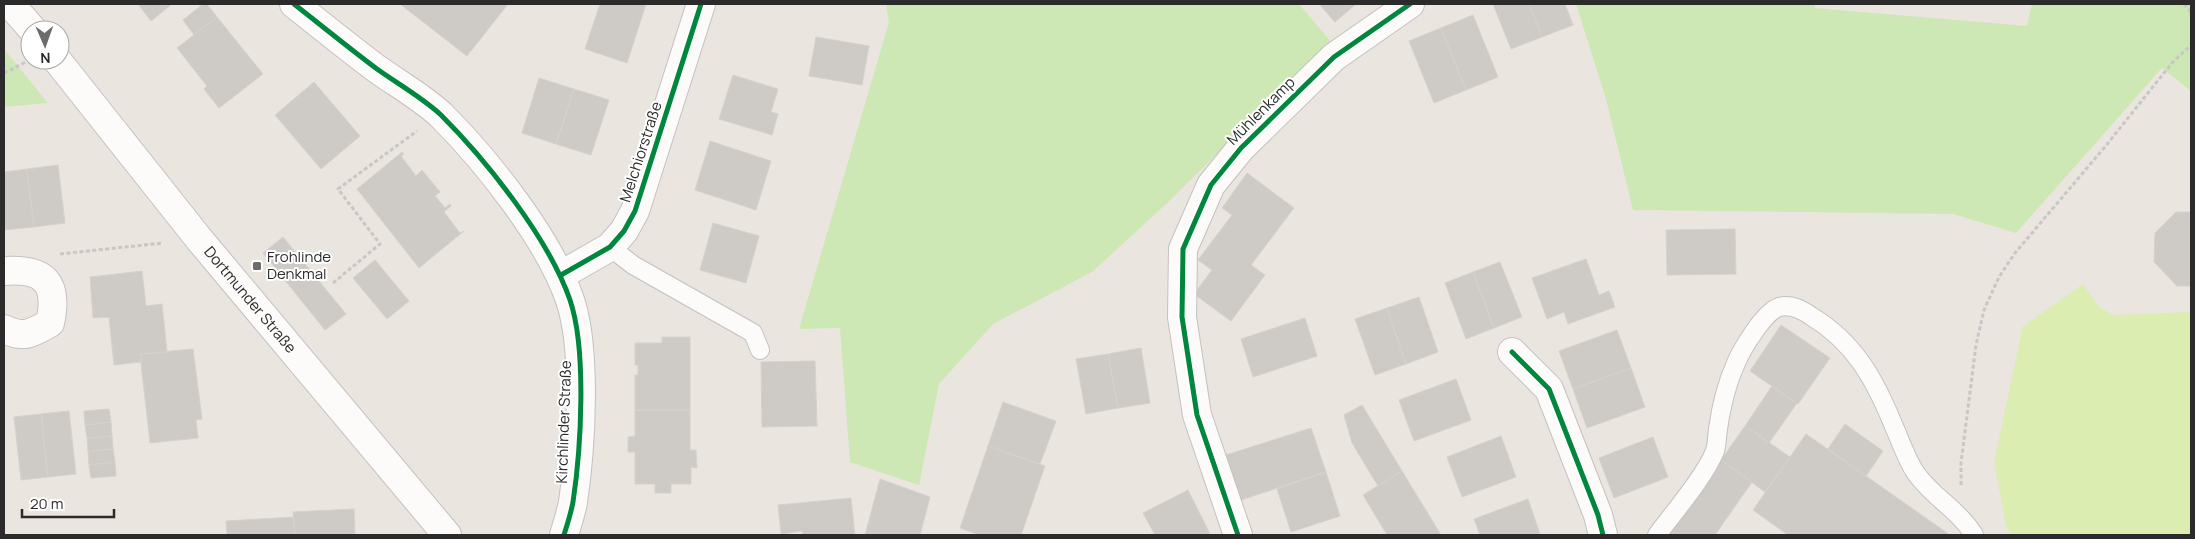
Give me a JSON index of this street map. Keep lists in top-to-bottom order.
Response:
{
  "streets": {
    "street": [
      "Mühlenkamp",
      "Melchiorstraße",
      "Dortmunder Straße",
      "Kirchlinder Straße"
    ]
  },
  "crossings": [
    ["Melchiorstraße", "Kirchlinder Straße"]
  ],
  "places": {
    "transit": ["Frohlinde Denkmal"]
  },
  "scale_bar": "20 m",
  "north": "bottom"
}
